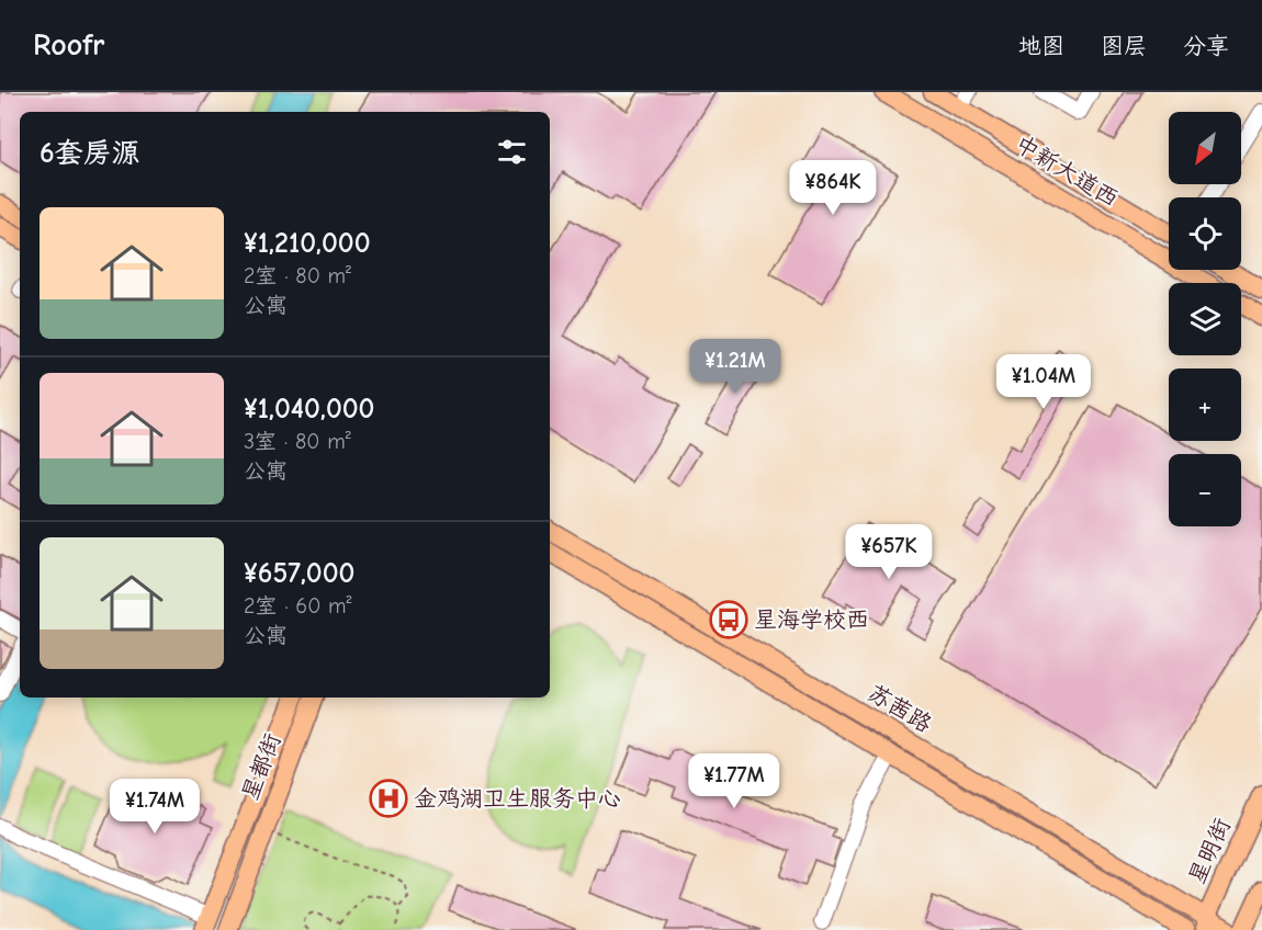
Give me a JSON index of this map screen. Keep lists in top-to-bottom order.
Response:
{
  "streets": {
    "main road": [
      "中新大道西",
      "苏茜路",
      "星都街",
      "星明街"
    ]
  },
  "crossings": [
    ["苏茜路", "星明街"]
  ],
  "places": {
    "bus stop": ["星海学校西"],
    "hospital": ["金鸡湖卫生服务中心"]
  },
  "north": "bottom left",
  "page": {
    "header": "Roofr",
    "nav": ["地图", "图层", "分享"],
    "map_buttons": ["+", "−"],
    "heading": "6套房源",
    "price": [
      "¥864K",
      "¥1.21M",
      "¥1.04M",
      "¥657K",
      "¥1.77M",
      "¥1.74M"
    ],
    "list": [
      {
        "name": "¥1,210,000",
        "note": "2室 · 80 m² · 公寓"
      },
      {
        "name": "¥1,040,000",
        "note": "3室 · 80 m² · 公寓"
      },
      {
        "name": "¥657,000",
        "note": "2室 · 60 m² · 公寓"
      }
    ]
  }
}
